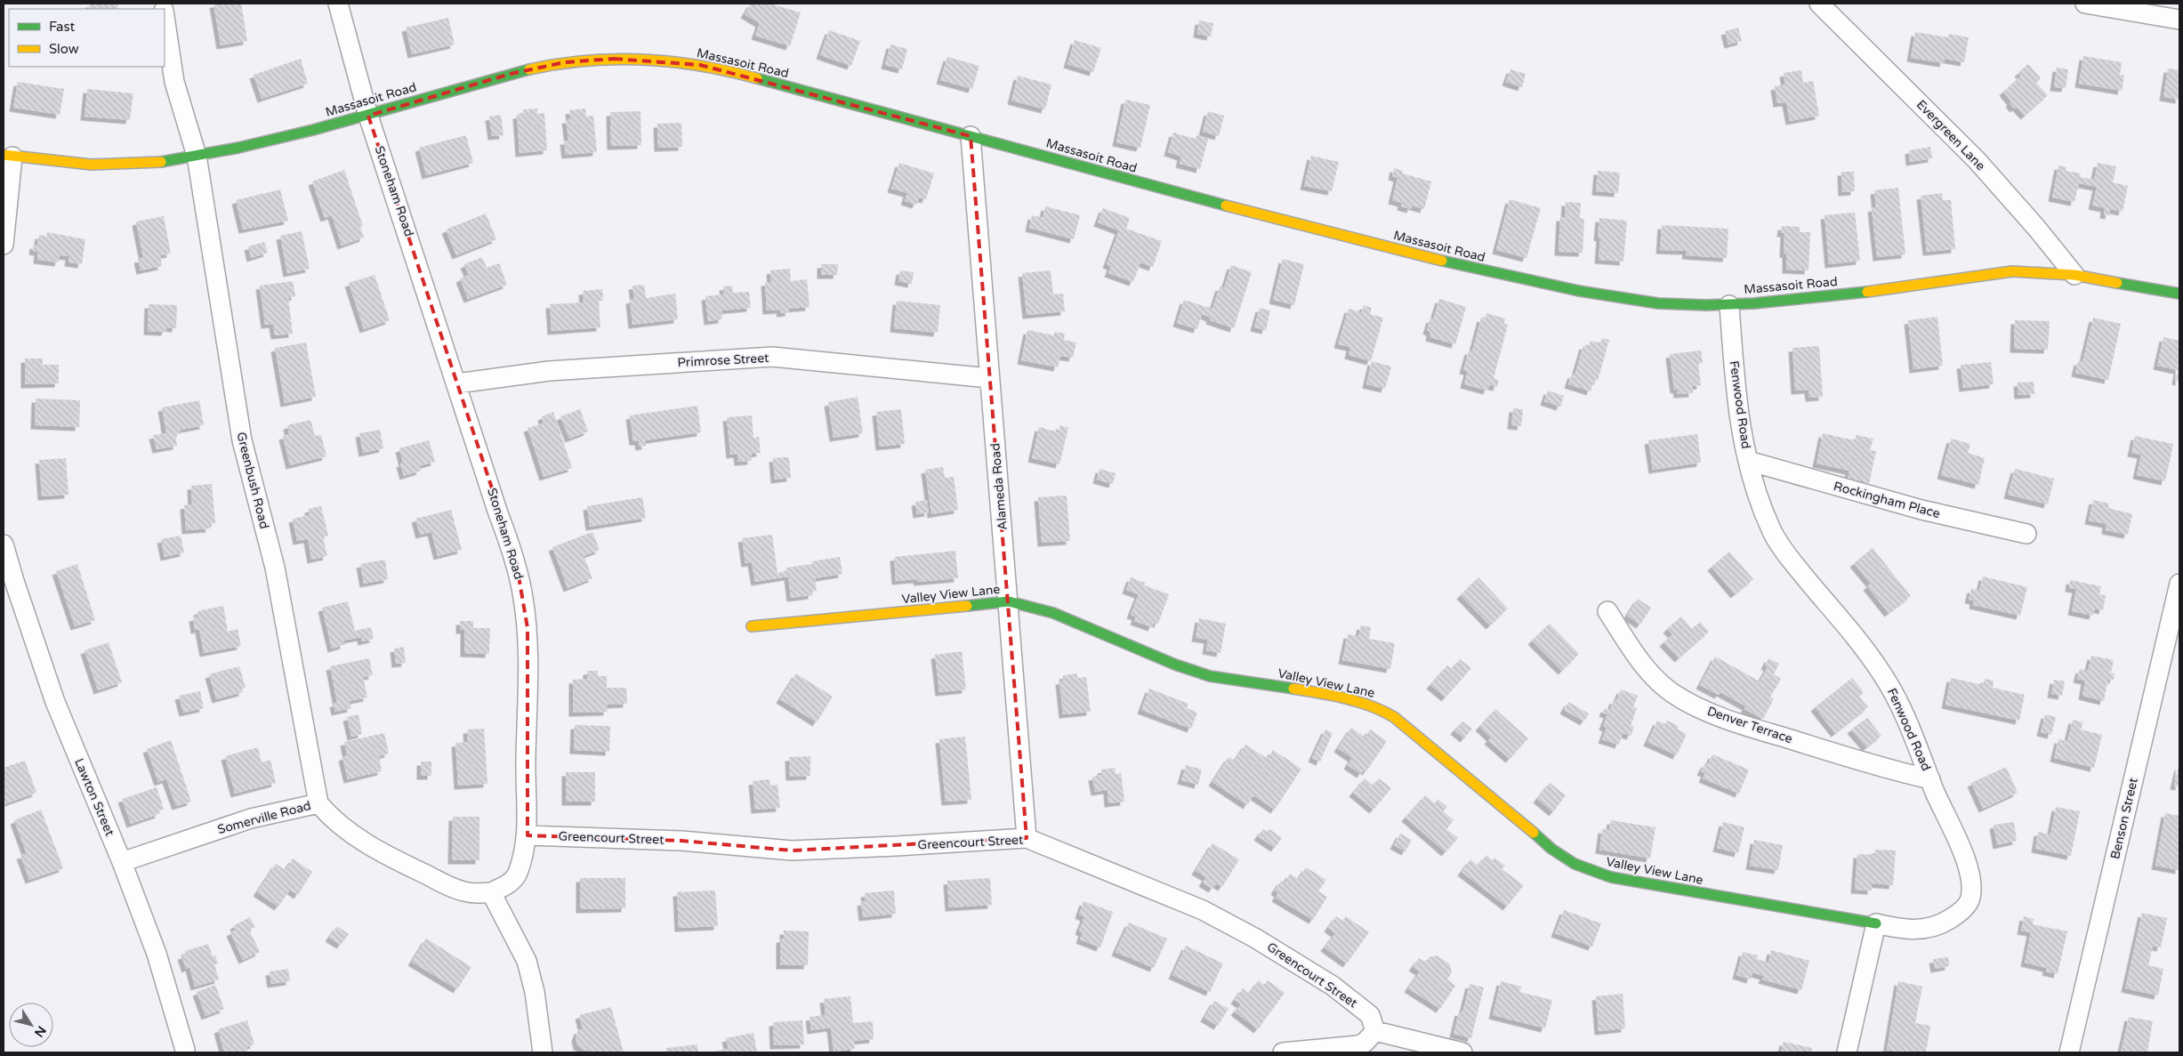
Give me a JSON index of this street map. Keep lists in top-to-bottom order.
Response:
{
  "streets": {
    "main road": ["Massasoit Road", "Valley View Lane"],
    "street": [
      "Evergreen Lane",
      "Stoneham Road",
      "Primrose Street",
      "Fenwood Road",
      "Greenbush Road",
      "Alameda Road",
      "Rockingham Place",
      "Denver Terrace",
      "Lawton Street",
      "Somerville Road",
      "Benson Street",
      "Greencourt Street"
    ]
  },
  "crossings": [
    ["Massasoit Road", "Evergreen Lane"],
    ["Massasoit Road", "Stoneham Road"],
    ["Massasoit Road", "Fenwood Road"],
    ["Massasoit Road", "Greenbush Road"],
    ["Massasoit Road", "Alameda Road"],
    ["Stoneham Road", "Primrose Street"],
    ["Stoneham Road", "Somerville Road"],
    ["Stoneham Road", "Greencourt Street"],
    ["Primrose Street", "Alameda Road"],
    ["Fenwood Road", "Rockingham Place"],
    ["Fenwood Road", "Valley View Lane"],
    ["Fenwood Road", "Denver Terrace"],
    ["Greenbush Road", "Somerville Road"],
    ["Alameda Road", "Valley View Lane"],
    ["Alameda Road", "Greencourt Street"],
    ["Lawton Street", "Somerville Road"]
  ],
  "legend": ["Fast", "Slow"],
  "north": "bottom right"
}
